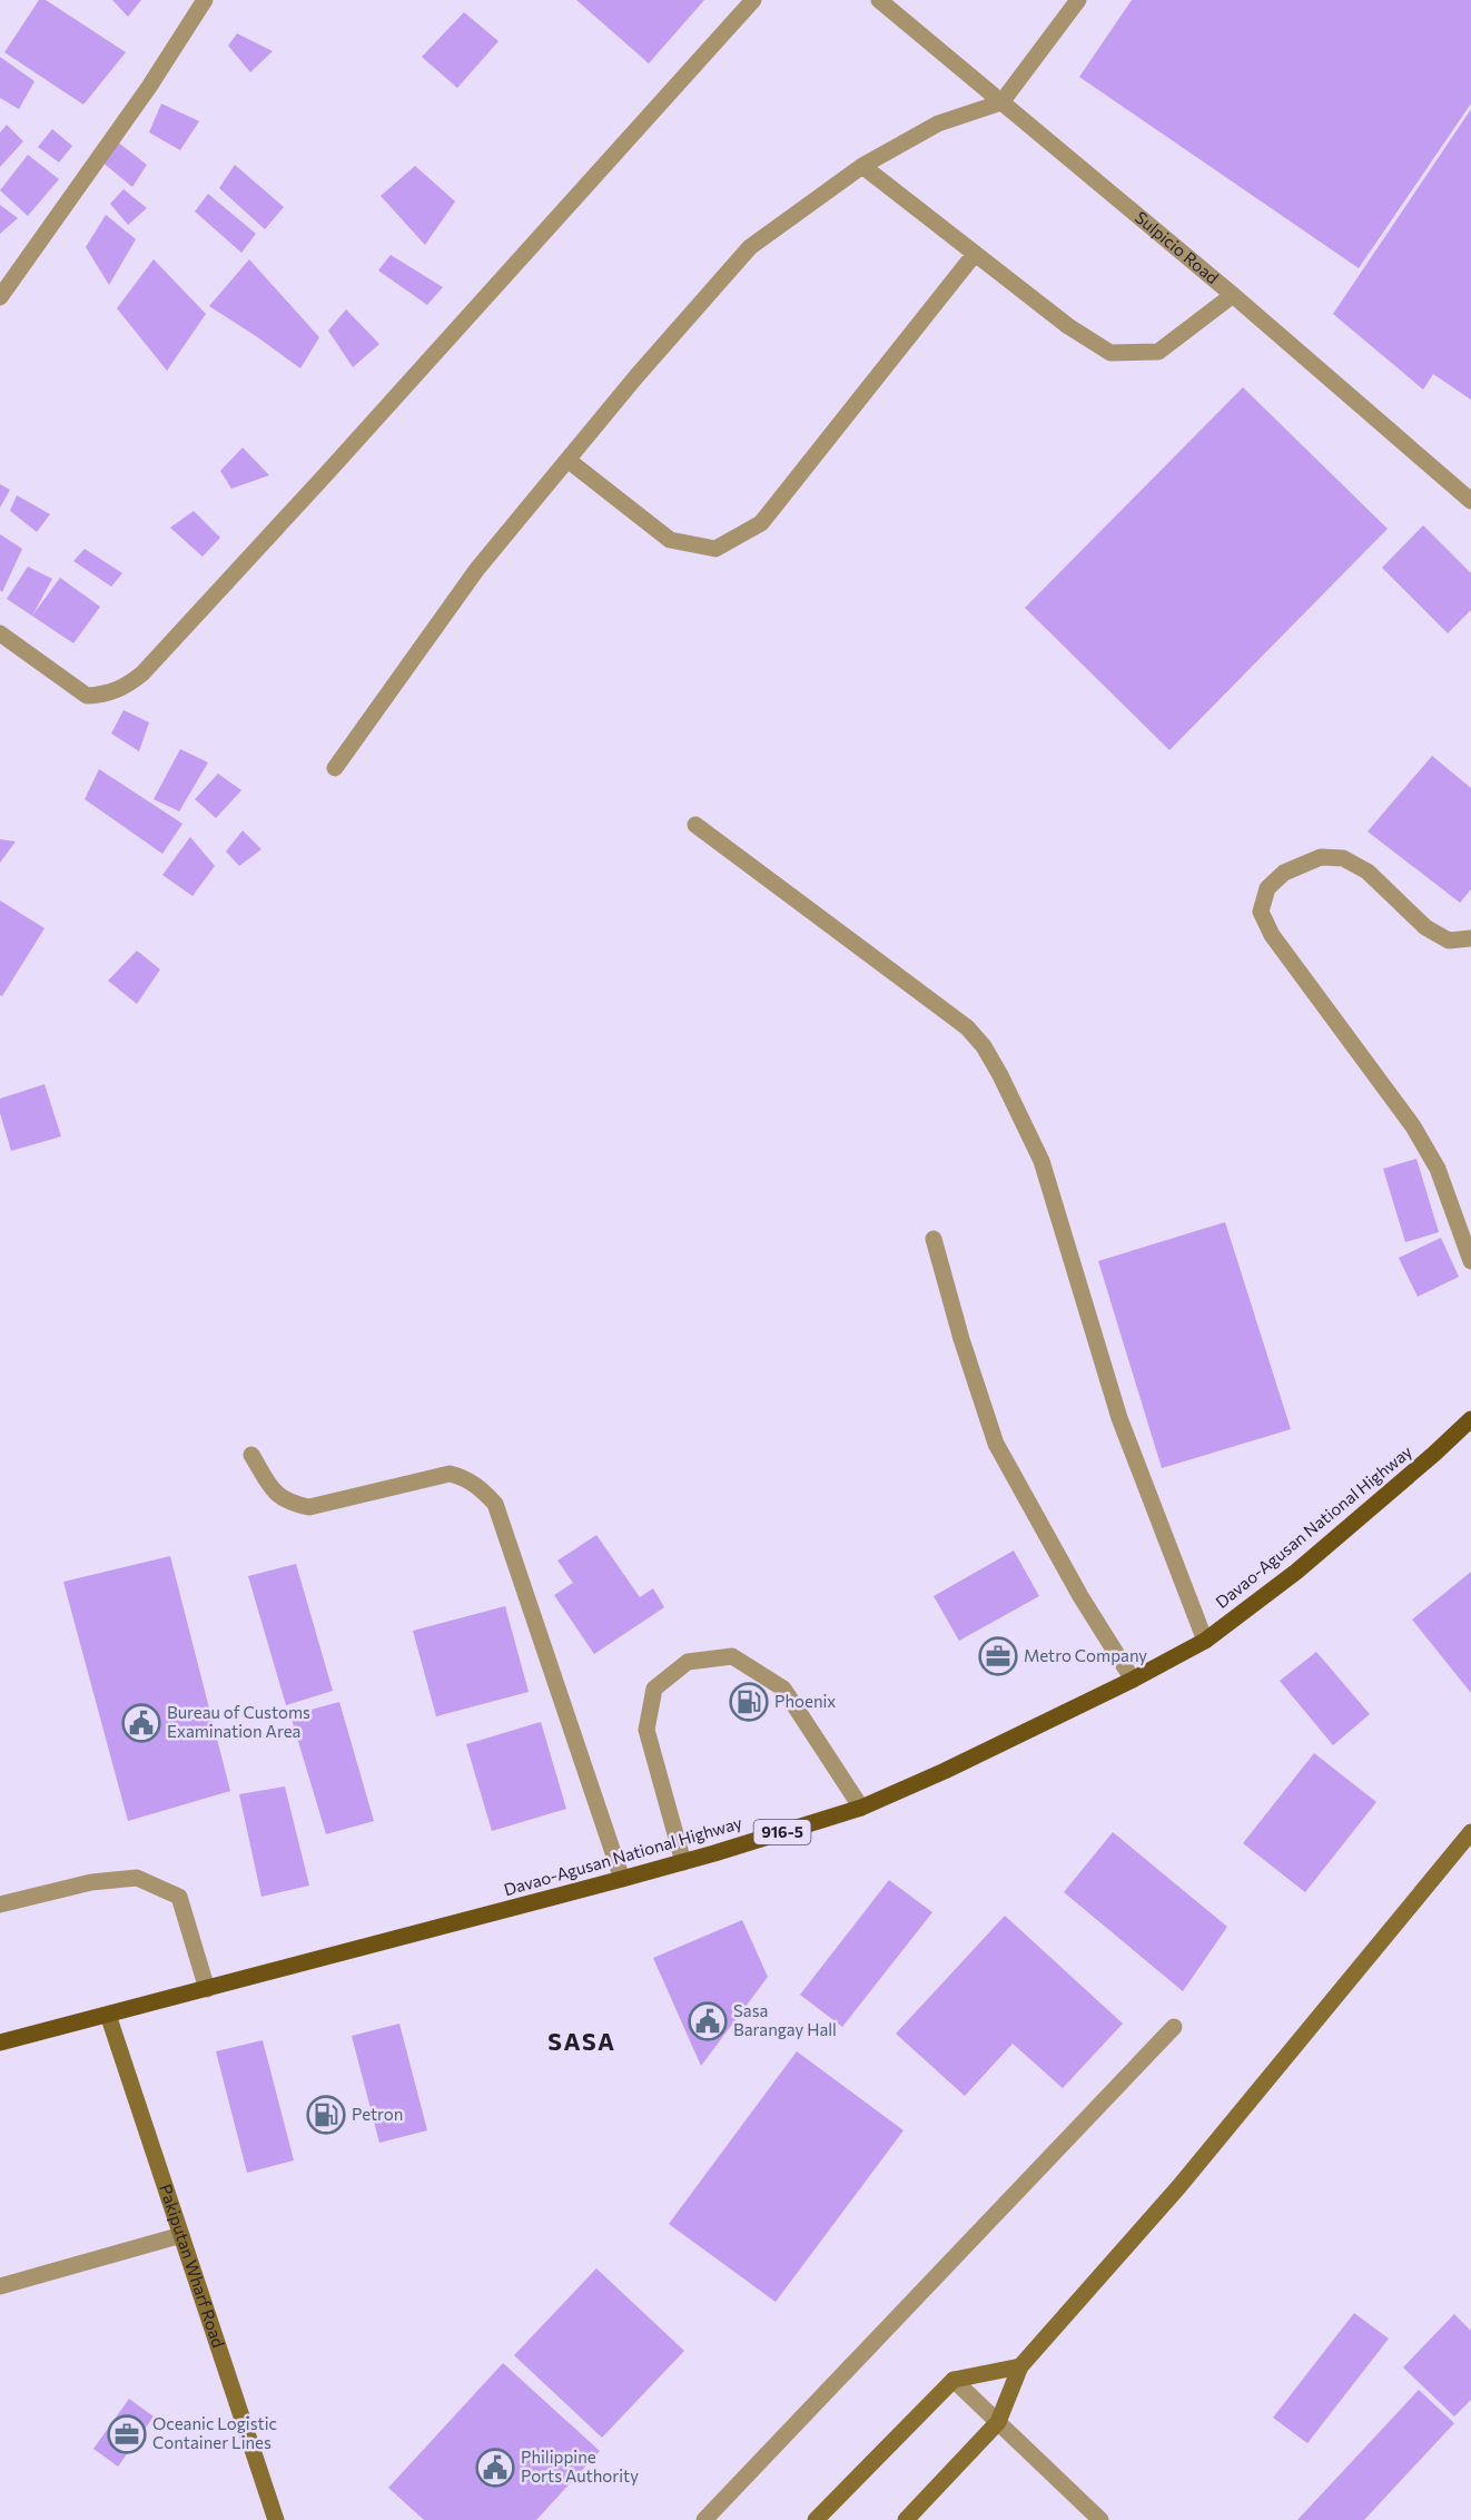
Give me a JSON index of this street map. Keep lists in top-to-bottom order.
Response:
{
  "streets": {
    "main road": ["Davao-Agusan National Highway", "916-5"],
    "street": ["Sulpicio Road", "Pakiputan Wharf Road"]
  },
  "crossings": [
    ["Davao-Agusan National Highway", "Pakiputan Wharf Road"]
  ],
  "districts": ["SASA"],
  "places": {
    "office": ["Metro Company", "Oceanic Logistic Container Lines"],
    "fuel station": ["Phoenix", "Petron"],
    "public building": ["Bureau of Customs Examination Area", "Sasa Barangay Hall", "Philippine Ports Authority"]
  }
}
